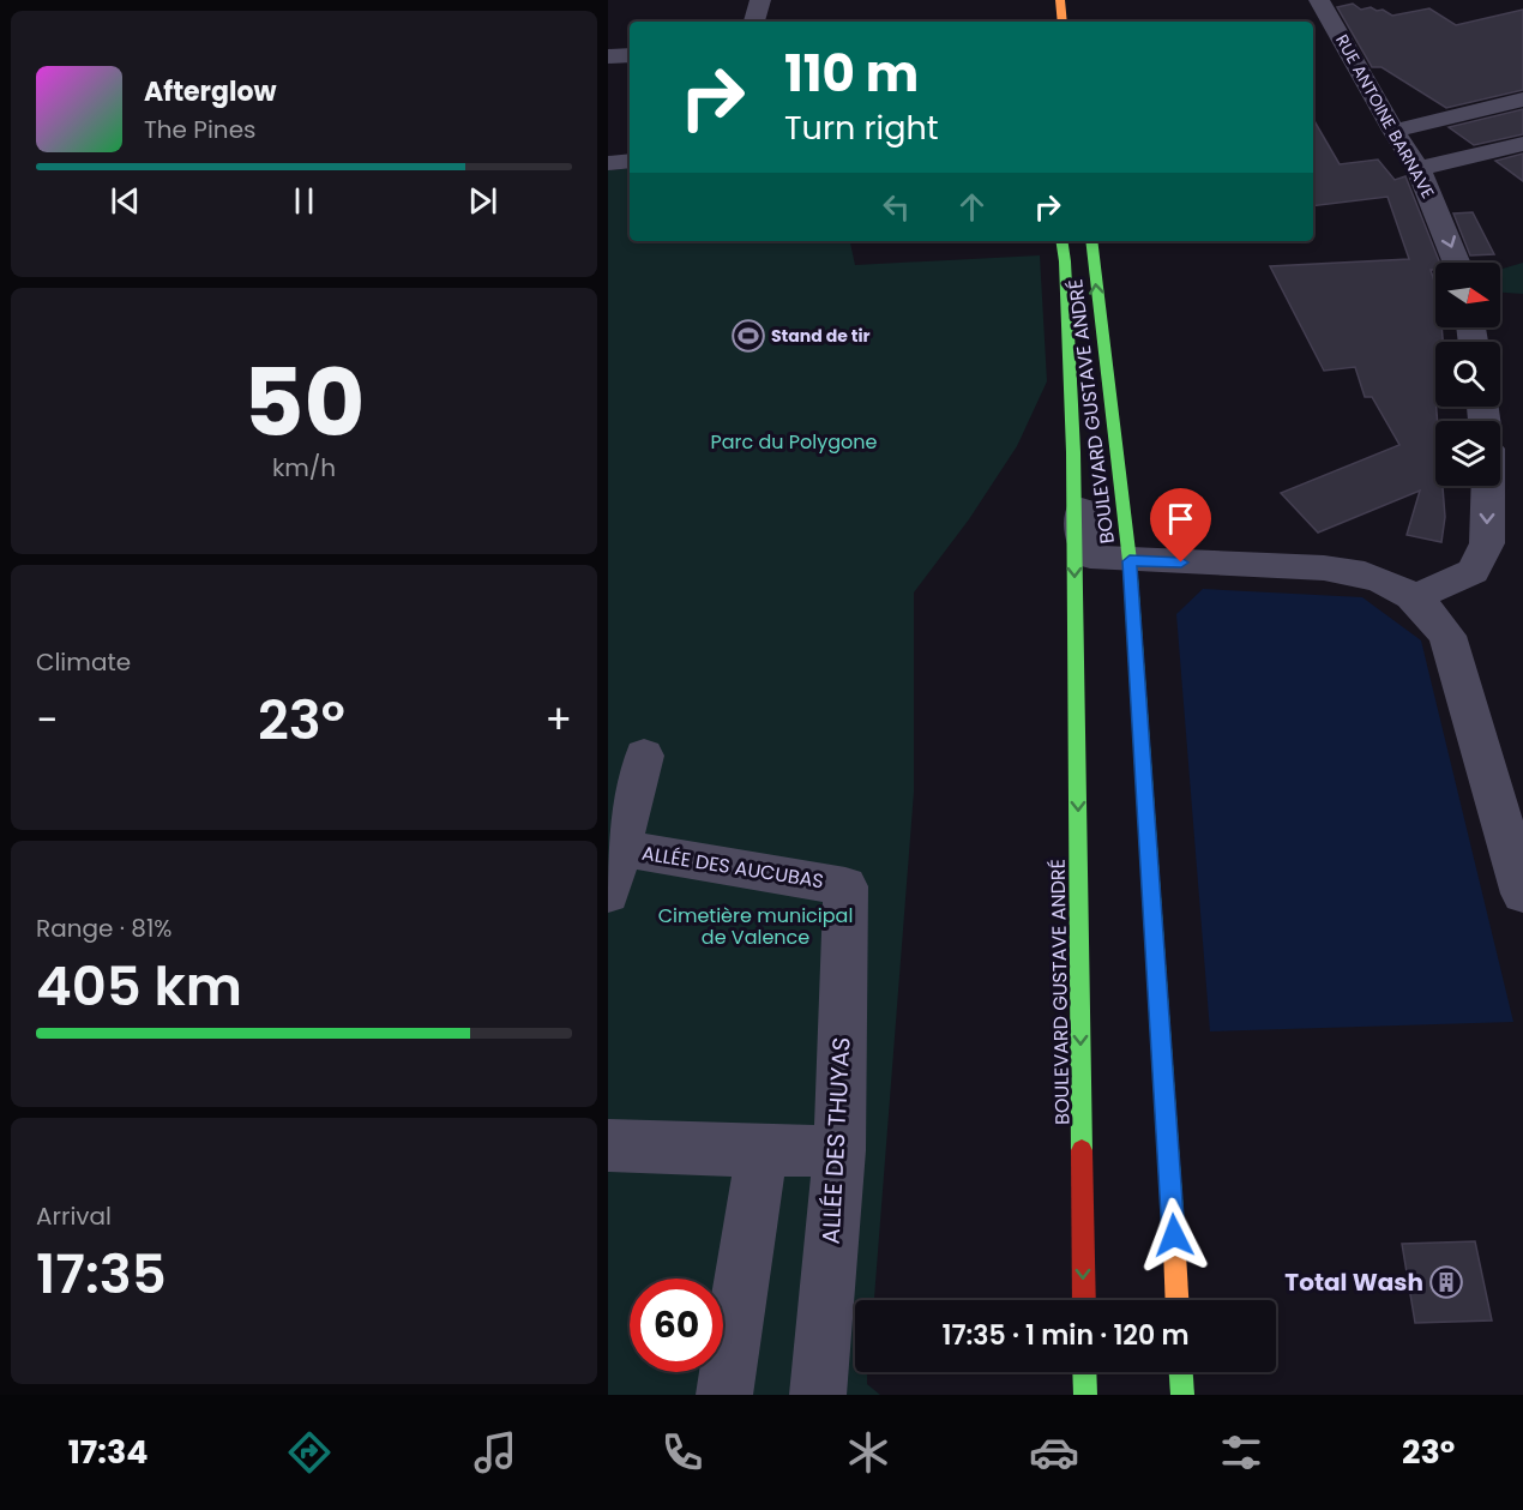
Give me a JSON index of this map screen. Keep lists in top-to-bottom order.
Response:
{
  "streets": {
    "main road": ["BOULEVARD GUSTAVE ANDRÉ"],
    "street": ["RUE ANTOINE BARNAVE", "ALLÉE DES AUCUBAS", "ALLÉE DES THUYAS"]
  },
  "crossings": [
    ["ALLÉE DES AUCUBAS", "ALLÉE DES THUYAS"]
  ],
  "parks": ["Parc du Polygone", "Cimetière municipal de Valence"],
  "places": {
    "sports": ["Stand de tir"],
    "building": ["Total Wash"]
  },
  "north": "right",
  "page": {
    "turn": ["110 m", "Turn right"],
    "song": ["Afterglow", "The Pines"],
    "tile": [
      ["50", "km/h"],
      "Climate",
      ["Range · 81%", "405 km"],
      ["Arrival", "17:35"]
    ],
    "heat": ["−", "23°", "+"],
    "limit": "60",
    "trip": "17:35 · 1 min · 120 m",
    "tabs": ["17:34", "23°"]
  }
}
